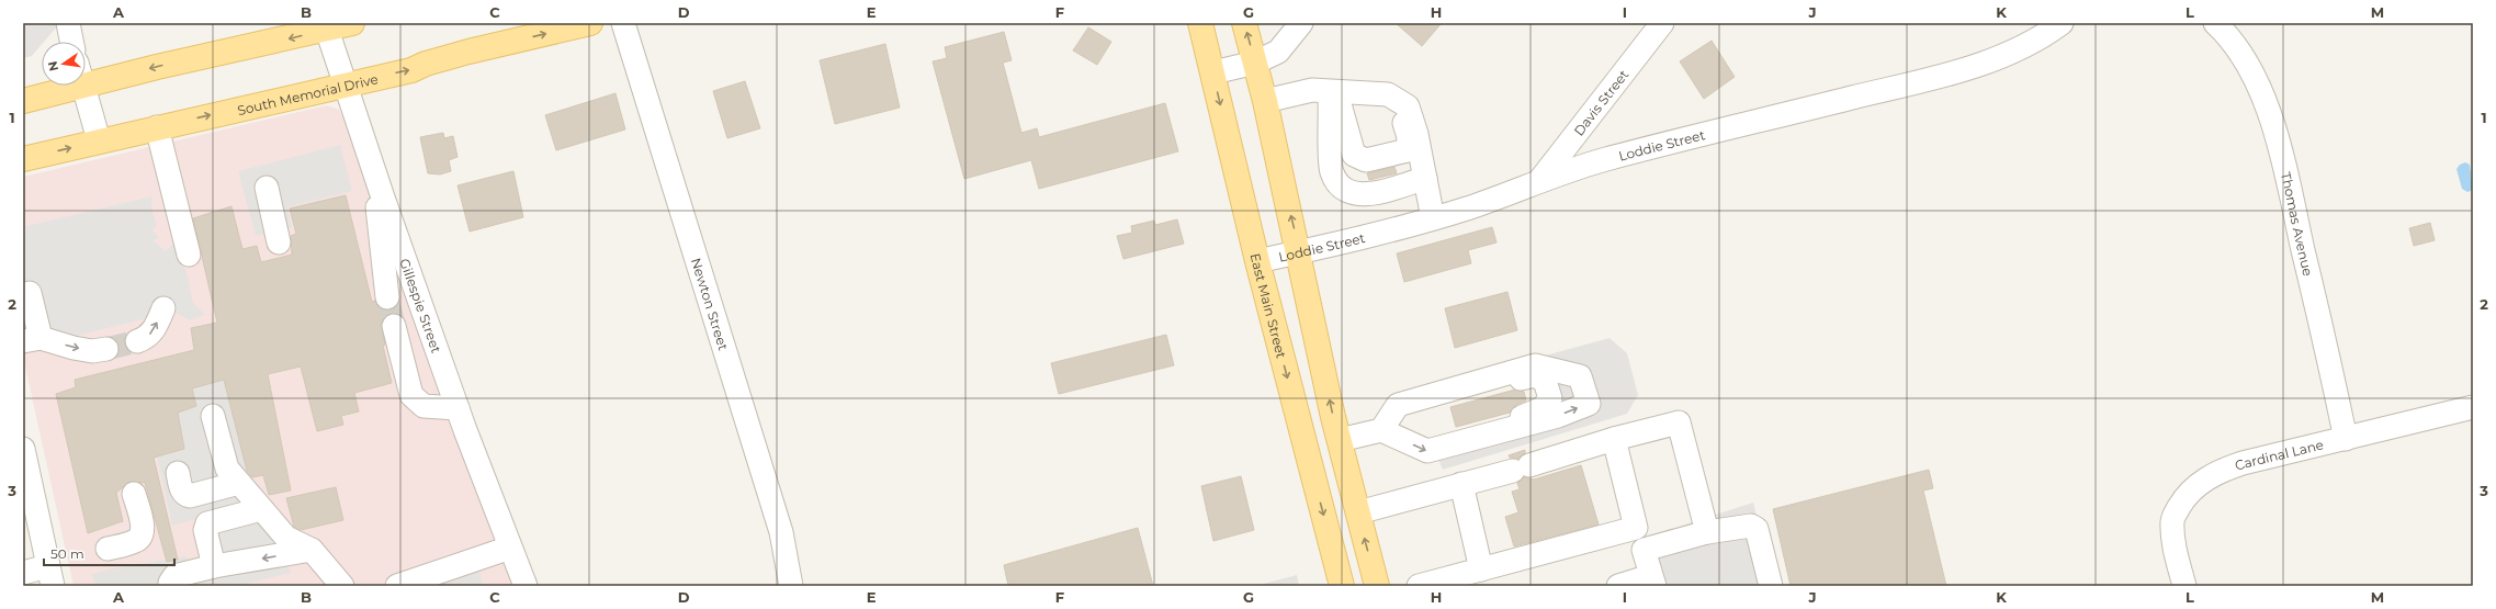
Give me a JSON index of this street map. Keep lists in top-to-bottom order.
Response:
{
  "streets": {
    "main road": ["South Memorial Drive", "East Main Street"],
    "street": [
      "Davis Street",
      "Loddie Street",
      "Thomas Avenue",
      "Newton Street",
      "Gillespie Street",
      "Cardinal Lane"
    ]
  },
  "crossings": [
    ["South Memorial Drive", "Gillespie Street"],
    ["Davis Street", "Loddie Street"],
    ["Loddie Street", "East Main Street"],
    ["Thomas Avenue", "Cardinal Lane"]
  ],
  "scale_bar": "50 m",
  "north": "left",
  "grid": {
    "columns": [
      "A",
      "B",
      "C",
      "D",
      "E",
      "F",
      "G",
      "H",
      "I",
      "J",
      "K",
      "L",
      "M"
    ],
    "rows": ["1", "2", "3"]
  }
}
